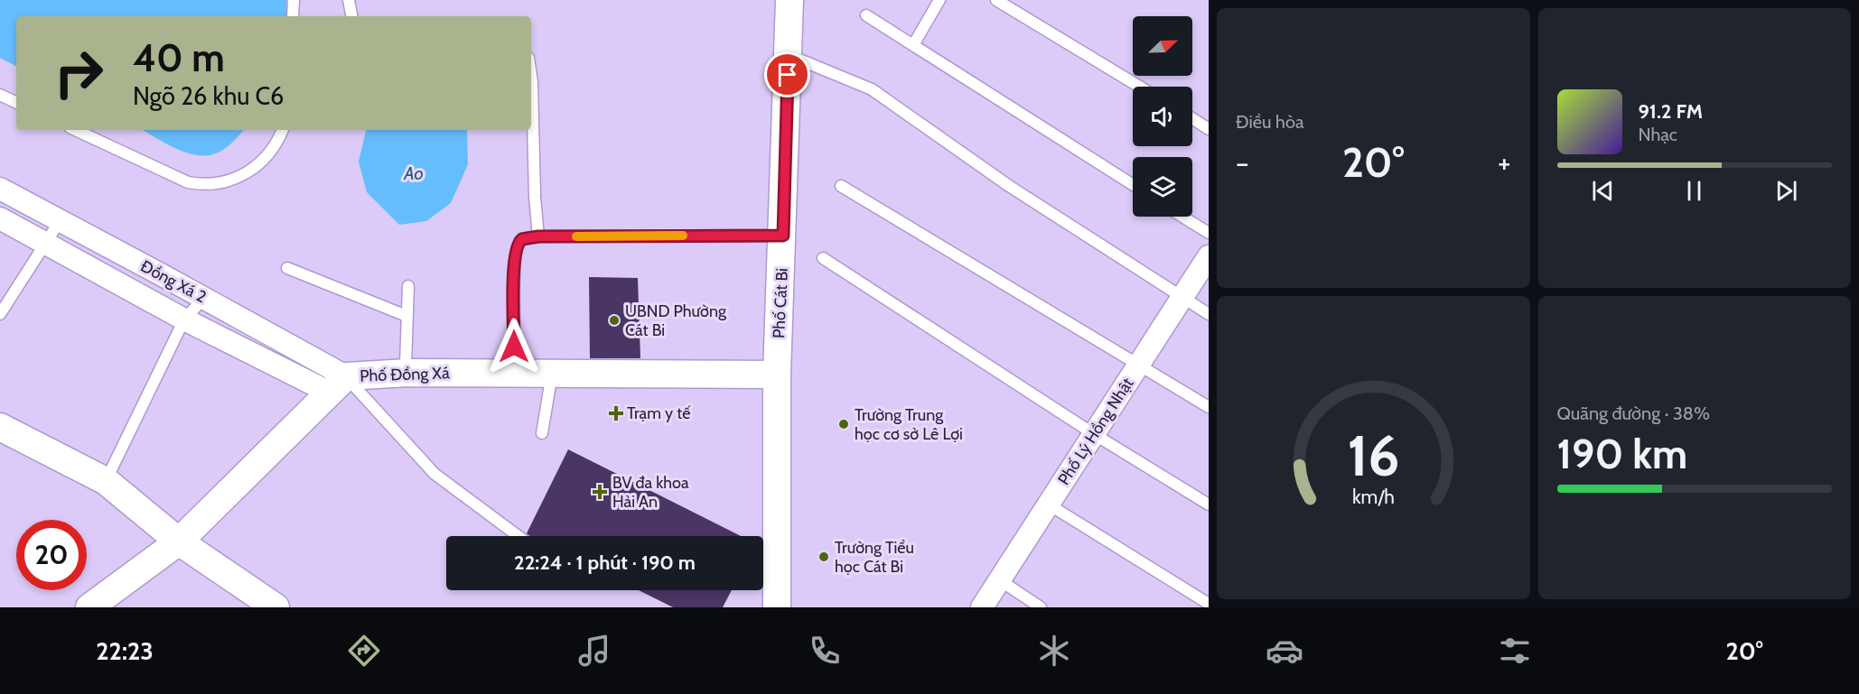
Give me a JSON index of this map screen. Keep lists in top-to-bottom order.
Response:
{
  "streets": {
    "street": [
      "Đồng Xá 2",
      "Phố Cát Bi",
      "Phố Đồng Xá",
      "Phố Lý Hồng Nhật"
    ]
  },
  "crossings": [
    ["Đồng Xá 2", "Phố Đồng Xá"],
    ["Phố Cát Bi", "Phố Đồng Xá"]
  ],
  "water": ["Ao"],
  "places": {
    "other": ["UBND Phường Cát Bi", "Trường Trung học cơ sở Lê Lợi", "Trường Tiểu học Cát Bi"],
    "health": ["Trạm y tế", "BV đa khoa Hải An"]
  },
  "north": "top right",
  "page": {
    "tile": [
      "Điều hòa",
      ["Quãng đường · 38%", "190 km"]
    ],
    "turn": ["40 m", "Ngõ 26 khu C6"],
    "song": ["91.2 FM", "Nhạc"],
    "heat": ["−", "20°", "+"],
    "limit": "20",
    "trip": "22:24 · 1 phút · 190 m",
    "tabs": ["22:23", "20°"],
    "gauge": ["16", "km/h"]
  }
}
